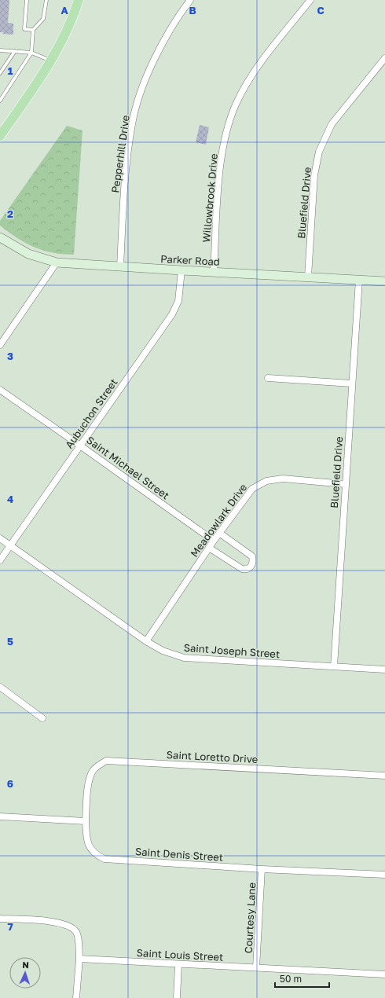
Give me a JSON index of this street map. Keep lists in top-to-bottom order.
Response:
{
  "streets": {
    "main road": ["Parker Road"],
    "street": [
      "Pepperhill Drive",
      "Willowbrook Drive",
      "Bluefield Drive",
      "Aubuchon Street",
      "Saint Michael Street",
      "Meadowlark Drive",
      "Saint Joseph Street",
      "Saint Loretto Drive",
      "Saint Denis Street",
      "Courtesy Lane",
      "Saint Louis Street"
    ]
  },
  "crossings": [
    ["Pepperhill Drive", "Parker Road"],
    ["Willowbrook Drive", "Parker Road"],
    ["Bluefield Drive", "Parker Road"],
    ["Bluefield Drive", "Meadowlark Drive"],
    ["Bluefield Drive", "Saint Joseph Street"],
    ["Parker Road", "Aubuchon Street"],
    ["Aubuchon Street", "Saint Michael Street"],
    ["Aubuchon Street", "Saint Joseph Street"],
    ["Saint Michael Street", "Meadowlark Drive"],
    ["Meadowlark Drive", "Saint Joseph Street"],
    ["Saint Loretto Drive", "Saint Denis Street"],
    ["Saint Denis Street", "Courtesy Lane"],
    ["Courtesy Lane", "Saint Louis Street"]
  ],
  "scale_bar": "50 m",
  "north": "top",
  "grid": {
    "columns": ["A", "B", "C"],
    "rows": [
      "1",
      "2",
      "3",
      "4",
      "5",
      "6",
      "7"
    ]
  }
}
